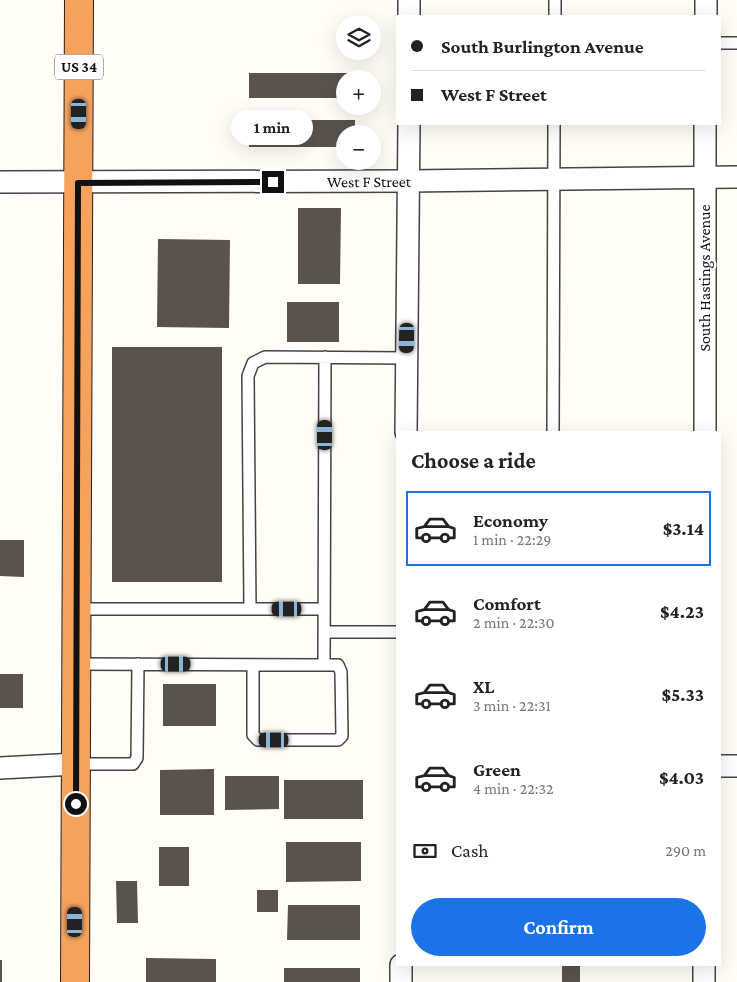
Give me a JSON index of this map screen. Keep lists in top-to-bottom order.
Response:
{
  "streets": {
    "highway": ["US 34"],
    "street": ["West F Street", "South Hastings Avenue"]
  },
  "crossings": [
    ["US 34", "West F Street"],
    ["West F Street", "South Hastings Avenue"]
  ],
  "page": {
    "map_buttons": ["+", "−"],
    "banner": ["South Burlington Avenue", "West F Street"],
    "bubble": "1 min",
    "heading": "Choose a ride",
    "list": [
      {
        "name": "Economy",
        "note": "1 min · 22:29",
        "value": "$3.14"
      },
      {
        "name": "Comfort",
        "note": "2 min · 22:30",
        "value": "$4.23"
      },
      {
        "name": "XL",
        "note": "3 min · 22:31",
        "value": "$5.33"
      },
      {
        "name": "Green",
        "note": "4 min · 22:32",
        "value": "$4.03"
      }
    ],
    "pay": ["Cash", "290 m"],
    "buttons": "Confirm"
  }
}
